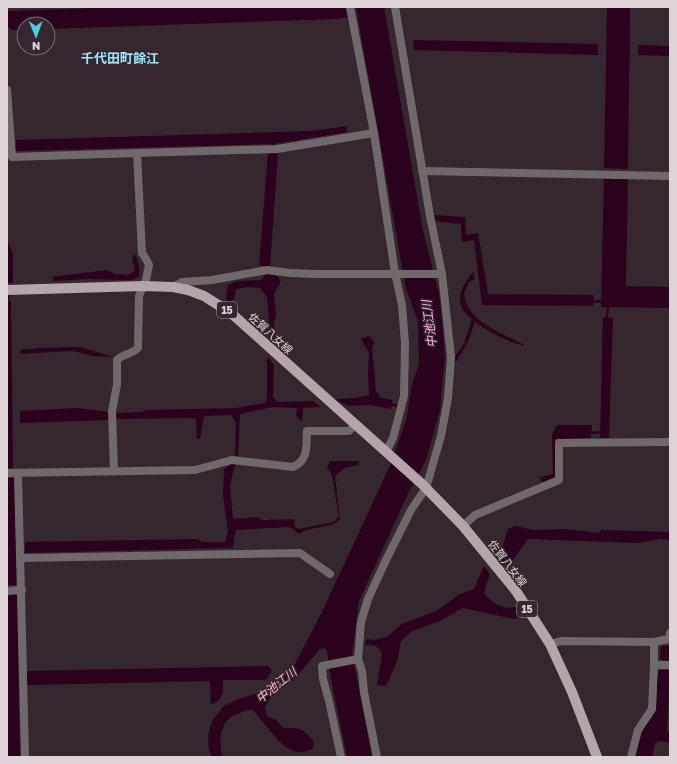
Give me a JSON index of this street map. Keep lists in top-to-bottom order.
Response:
{
  "streets": {
    "main road": ["15", "佐賀八女線"]
  },
  "crossings": [
    ["15", "佐賀八女線"]
  ],
  "districts": ["千代田町餘江"],
  "water": ["中池江川"],
  "north": "bottom"
}
